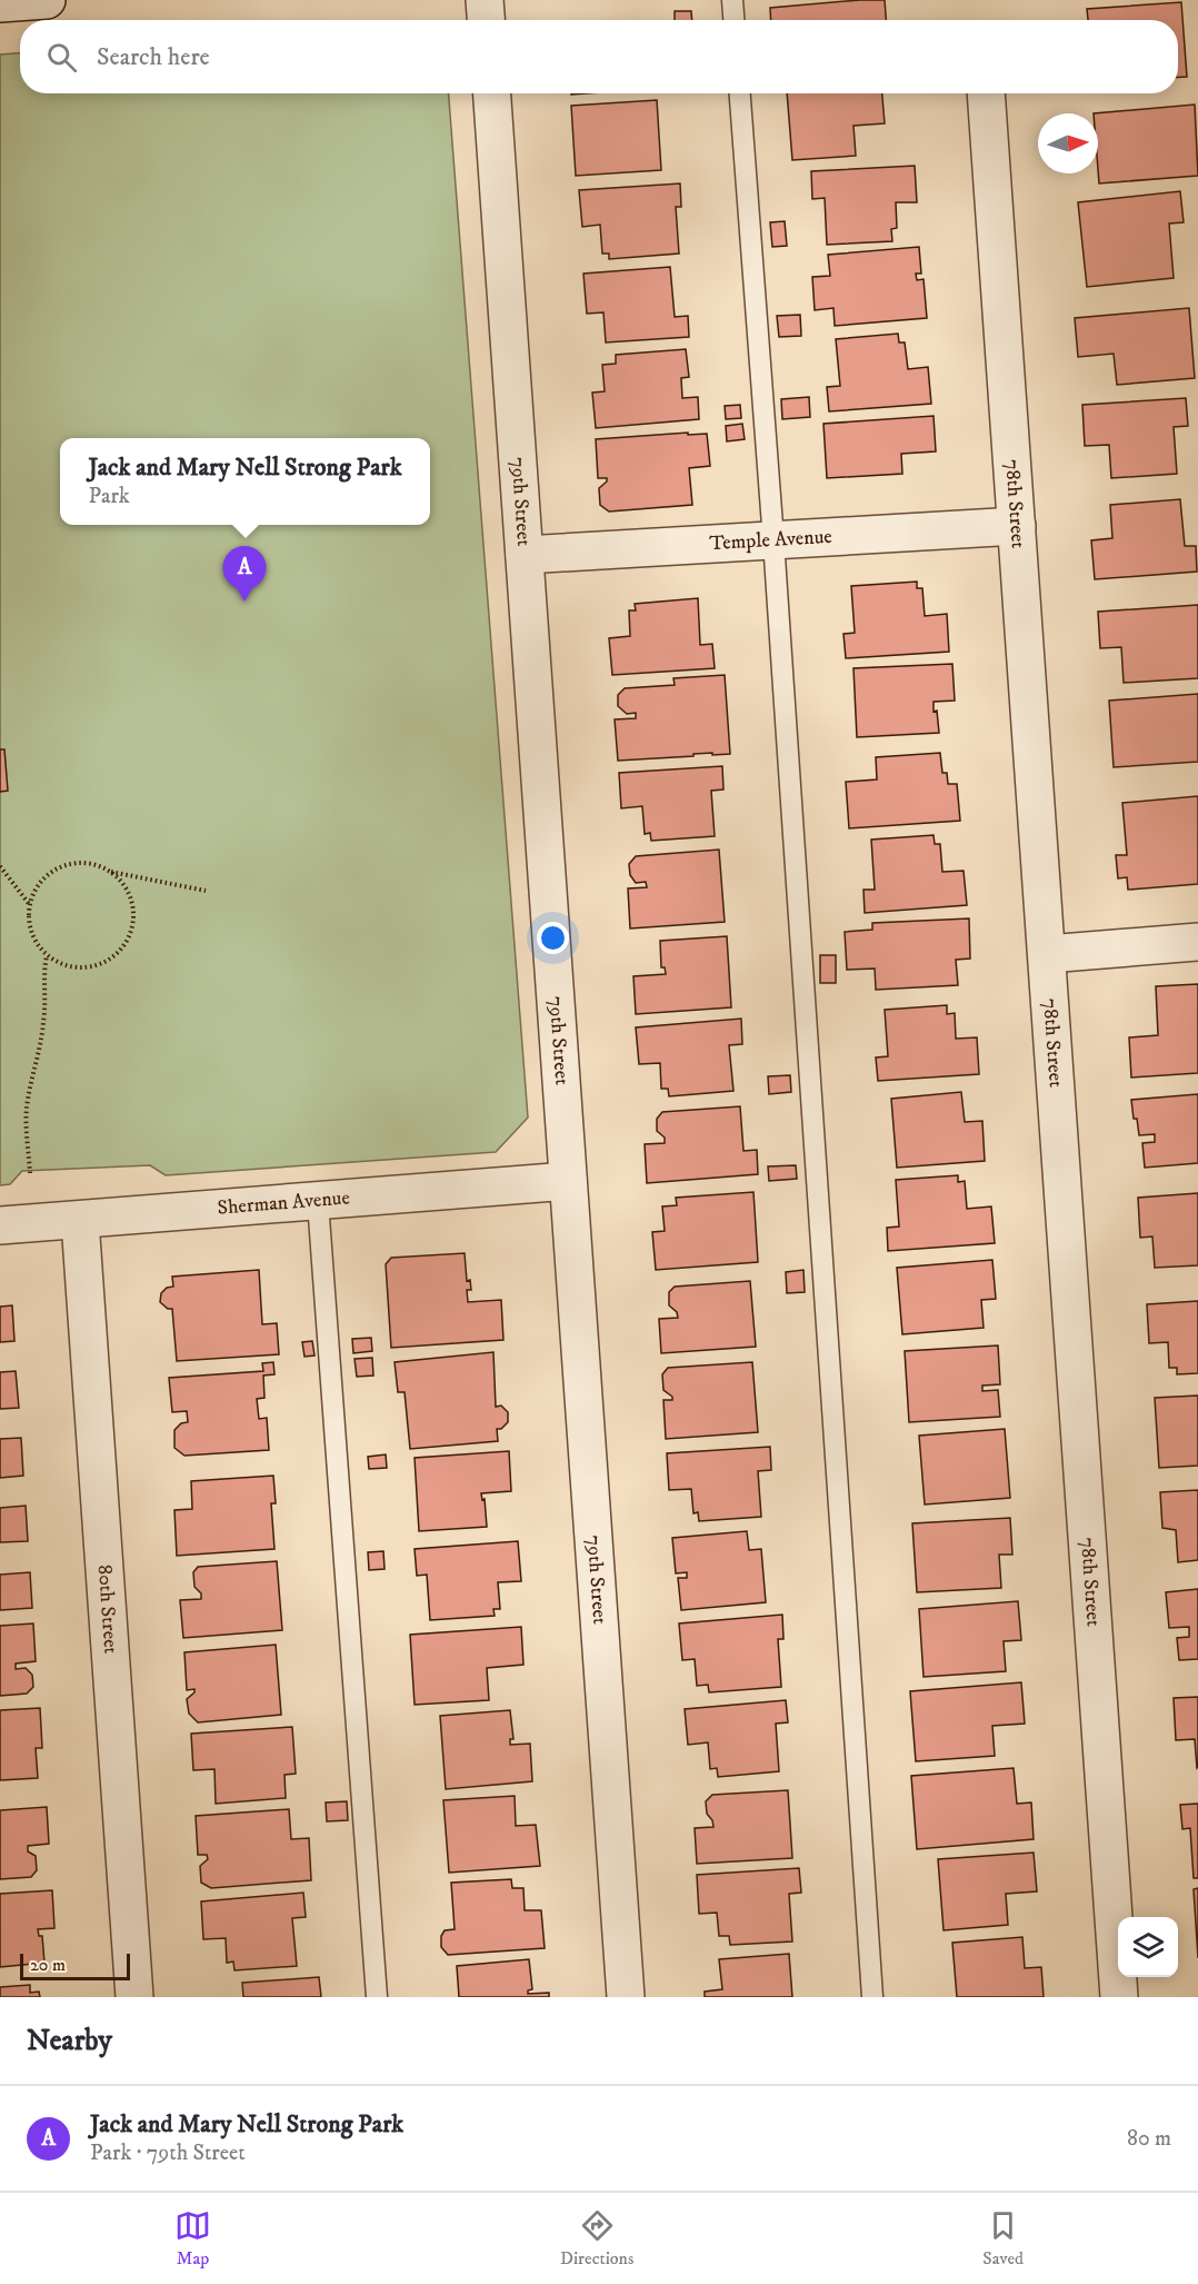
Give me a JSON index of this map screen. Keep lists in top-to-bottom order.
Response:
{
  "streets": {
    "street": [
      "79th Street",
      "78th Street",
      "Temple Avenue",
      "Sherman Avenue",
      "80th Street"
    ]
  },
  "crossings": [
    ["79th Street", "Temple Avenue"],
    ["79th Street", "Sherman Avenue"],
    ["78th Street", "Temple Avenue"],
    ["Sherman Avenue", "80th Street"]
  ],
  "scale_bar": "20 m",
  "north": "right",
  "page": {
    "search": "Search here",
    "popup": ["Jack and Mary Nell Strong Park", "Park"],
    "pins": "A",
    "scale": "20 m",
    "heading": "Nearby",
    "list": [
      {
        "mark": "A",
        "name": "Jack and Mary Nell Strong Park",
        "note": "Park · 79th Street",
        "value": "80 m"
      }
    ],
    "nav": ["Map", "Directions", "Saved"]
  }
}
